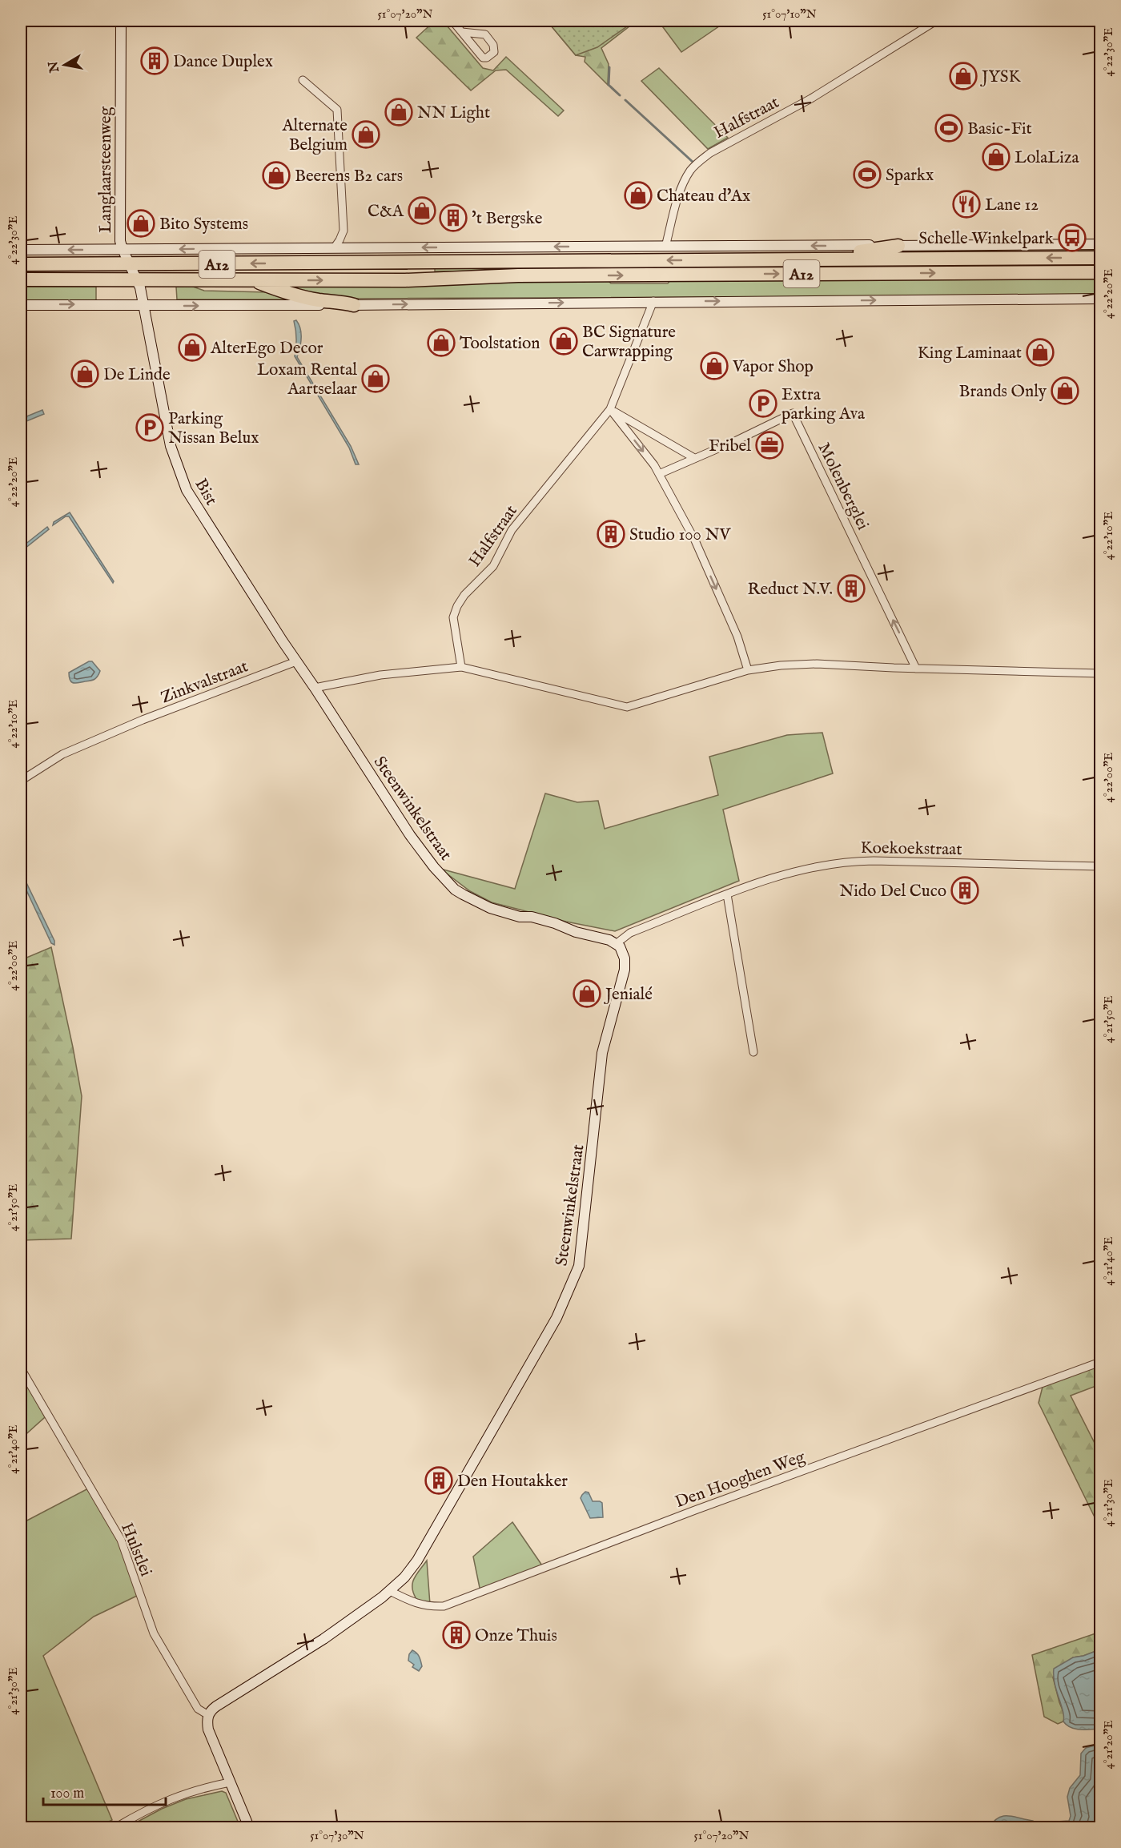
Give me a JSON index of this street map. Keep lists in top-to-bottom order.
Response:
{
  "streets": {
    "highway": ["A12"],
    "street": [
      "Halfstraat",
      "Langlaarsteenweg",
      "Molenberglei",
      "Bist",
      "Zinkvalstraat",
      "Steenwinkelstraat",
      "Koekoekstraat",
      "Den Hooghen Weg",
      "Hulstlei"
    ]
  },
  "crossings": [
    ["Langlaarsteenweg", "A12"],
    ["Langlaarsteenweg", "Bist"],
    ["Bist", "Zinkvalstraat"],
    ["Bist", "Steenwinkelstraat"],
    ["Zinkvalstraat", "Steenwinkelstraat"],
    ["Steenwinkelstraat", "Koekoekstraat"],
    ["Steenwinkelstraat", "Den Hooghen Weg"],
    ["Steenwinkelstraat", "Hulstlei"]
  ],
  "places": {
    "building": [
      "Dance Duplex",
      "'t Bergske",
      "Studio 100 NV",
      "Reduct N.V.",
      "Nido Del Cuco",
      "Den Houtakker",
      "Onze Thuis"
    ],
    "shop": [
      "JYSK",
      "NN Light",
      "Alternate Belgium",
      "LolaLiza",
      "Beerens B2 cars",
      "Chateau d'Ax",
      "C&A",
      "Bito Systems",
      "BC Signature Carwrapping",
      "Toolstation",
      "AlterEgo Decor",
      "King Laminaat",
      "Vapor Shop",
      "De Linde",
      "Loxam Rental Aartselaar",
      "Brands Only",
      "Jenialé"
    ],
    "sports": ["Basic-Fit", "Sparkx"],
    "restaurant": ["Lane 12"],
    "bus stop": ["Schelle Winkelpark"],
    "parking": ["Extra parking Ava", "Parking Nissan Belux"],
    "office": ["Fribel"]
  },
  "scale_bar": "100 m",
  "north": "left",
  "coordinates": [
    "51°07'20\"N",
    "51°07'10\"N",
    "4°22'30\"E",
    "4°22'20\"E",
    "4°22'10\"E",
    "4°22'00\"E",
    "4°21'50\"E",
    "4°21'40\"E",
    "4°21'30\"E",
    "4°21'20\"E",
    "51°07'30\"N"
  ]
}
